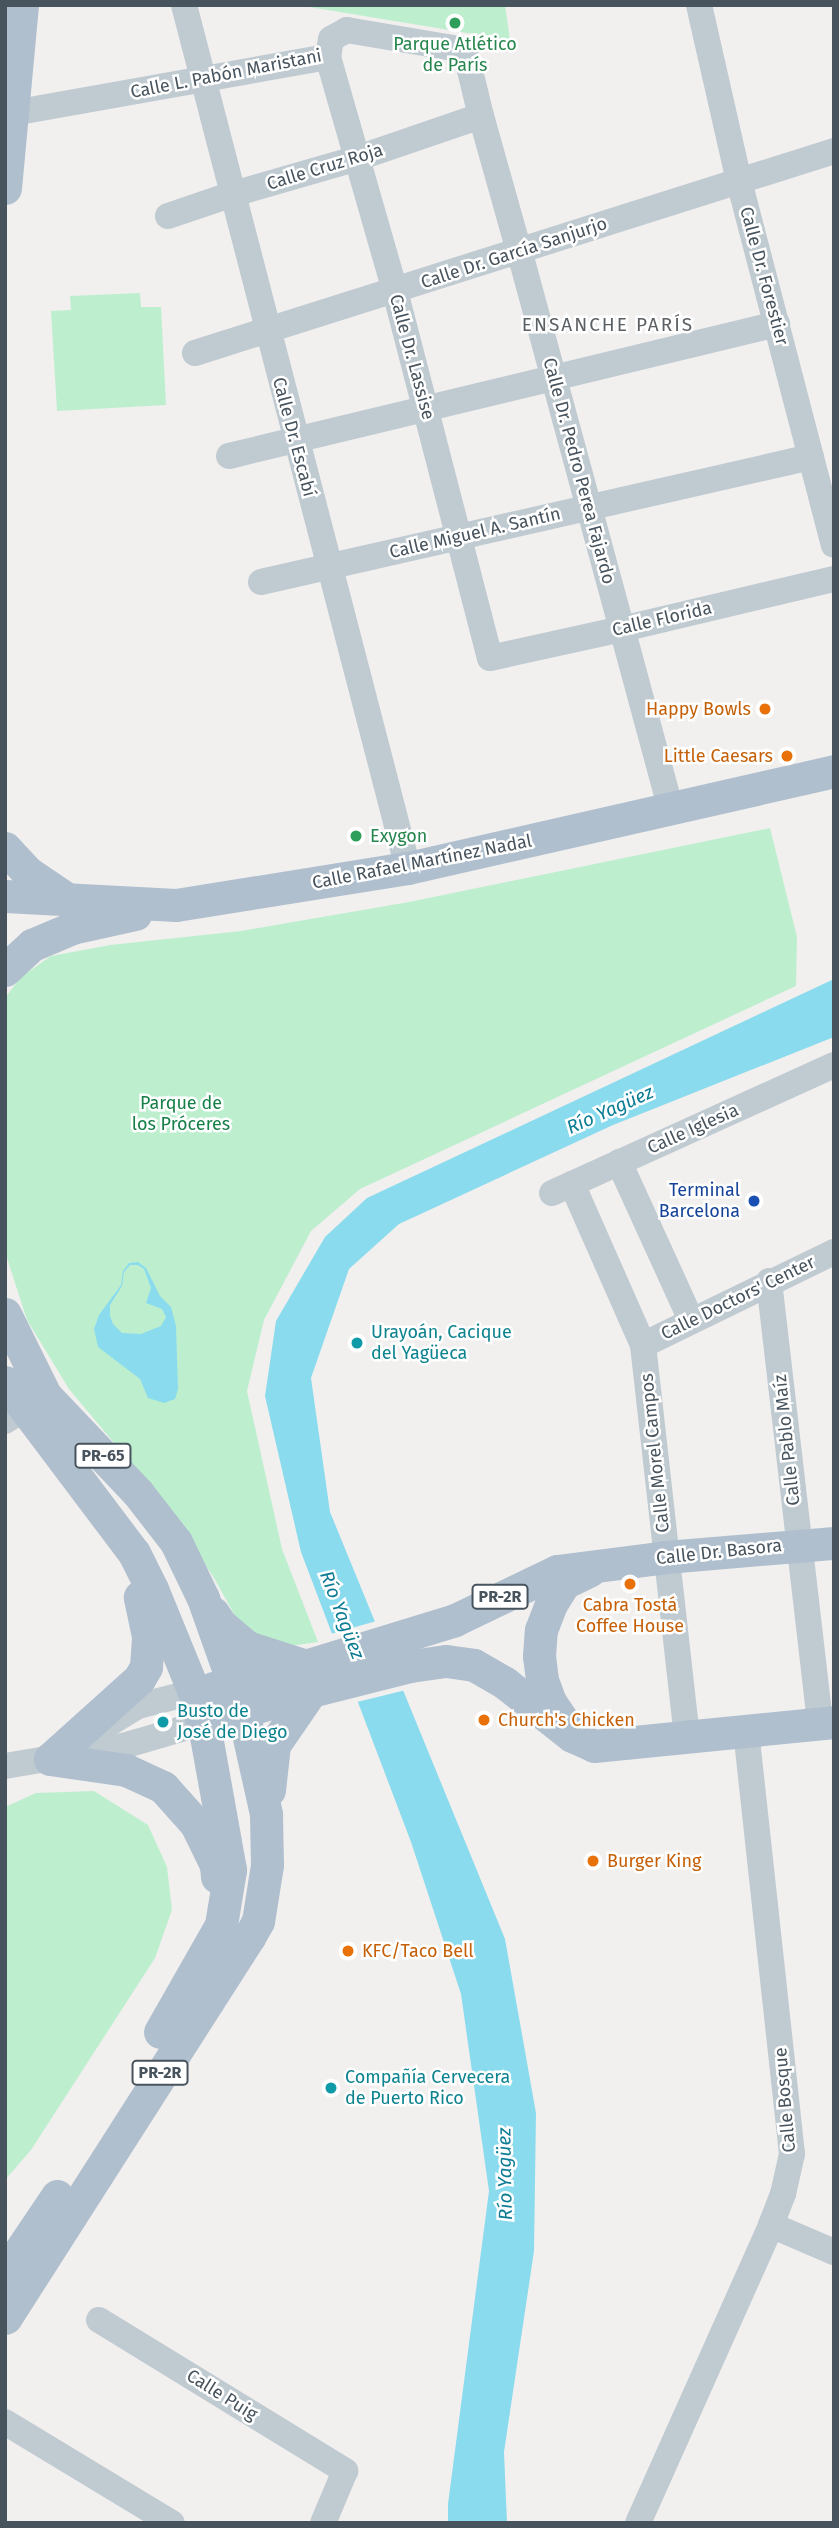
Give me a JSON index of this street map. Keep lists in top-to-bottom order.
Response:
{
  "streets": {
    "main road": [
      "Calle Rafael Martínez Nadal",
      "PR-65",
      "Calle Dr. Basora",
      "PR-2R"
    ],
    "street": [
      "Calle L. Pabón Maristani",
      "Calle Cruz Roja",
      "Calle Dr. García Sanjurjo",
      "Calle Dr. Forestier",
      "Calle Dr. Lassise",
      "Calle Dr. Escabí",
      "Calle Dr. Pedro Perea Fajardo",
      "Calle Miguel A. Santín",
      "Calle Florida",
      "Calle Iglesia",
      "Calle Doctors' Center",
      "Calle Pablo Maíz",
      "Calle Morel Campos",
      "Calle Bosque",
      "Calle Puig"
    ]
  },
  "crossings": [
    ["Calle L. Pabón Maristani", "Calle Dr. Lassise"],
    ["Calle L. Pabón Maristani", "Calle Dr. Escabí"],
    ["Calle L. Pabón Maristani", "Calle Dr. Pedro Perea Fajardo"],
    ["Calle Cruz Roja", "Calle Dr. Lassise"],
    ["Calle Cruz Roja", "Calle Dr. Escabí"],
    ["Calle Cruz Roja", "Calle Dr. Pedro Perea Fajardo"],
    ["Calle Dr. García Sanjurjo", "Calle Dr. Forestier"],
    ["Calle Dr. García Sanjurjo", "Calle Dr. Lassise"],
    ["Calle Dr. García Sanjurjo", "Calle Dr. Escabí"],
    ["Calle Dr. García Sanjurjo", "Calle Dr. Pedro Perea Fajardo"],
    ["Calle Dr. Forestier", "Calle Miguel A. Santín"],
    ["Calle Dr. Lassise", "Calle Miguel A. Santín"],
    ["Calle Dr. Lassise", "Calle Florida"],
    ["Calle Dr. Escabí", "Calle Miguel A. Santín"],
    ["Calle Dr. Escabí", "Calle Rafael Martínez Nadal"],
    ["Calle Dr. Pedro Perea Fajardo", "Calle Miguel A. Santín"],
    ["Calle Dr. Pedro Perea Fajardo", "Calle Florida"],
    ["Calle Dr. Pedro Perea Fajardo", "Calle Rafael Martínez Nadal"],
    ["Calle Iglesia", "Calle Morel Campos"],
    ["Calle Doctors' Center", "Calle Pablo Maíz"],
    ["Calle Doctors' Center", "Calle Morel Campos"],
    ["Calle Pablo Maíz", "Calle Dr. Basora"],
    ["Calle Pablo Maíz", "PR-2R"],
    ["Calle Morel Campos", "Calle Dr. Basora"],
    ["Calle Morel Campos", "PR-2R"],
    ["PR-65", "PR-2R"],
    ["Calle Dr. Basora", "PR-2R"],
    ["PR-2R", "Calle Bosque"]
  ],
  "districts": ["ENSANCHE PARÍS"],
  "water": ["Río Yagüez"],
  "parks": ["Parque de los Próceres"],
  "places": [
    "Parque Atlético de París",
    "Happy Bowls",
    "Little Caesars",
    "Exygon",
    "Terminal Barcelona",
    "Urayoán, Cacique del Yagüeca",
    "Cabra Tostá Coffee House",
    "Church's Chicken",
    "Busto de José de Diego",
    "Burger King",
    "KFC/Taco Bell",
    "Compañía Cervecera de Puerto Rico"
  ]
}
